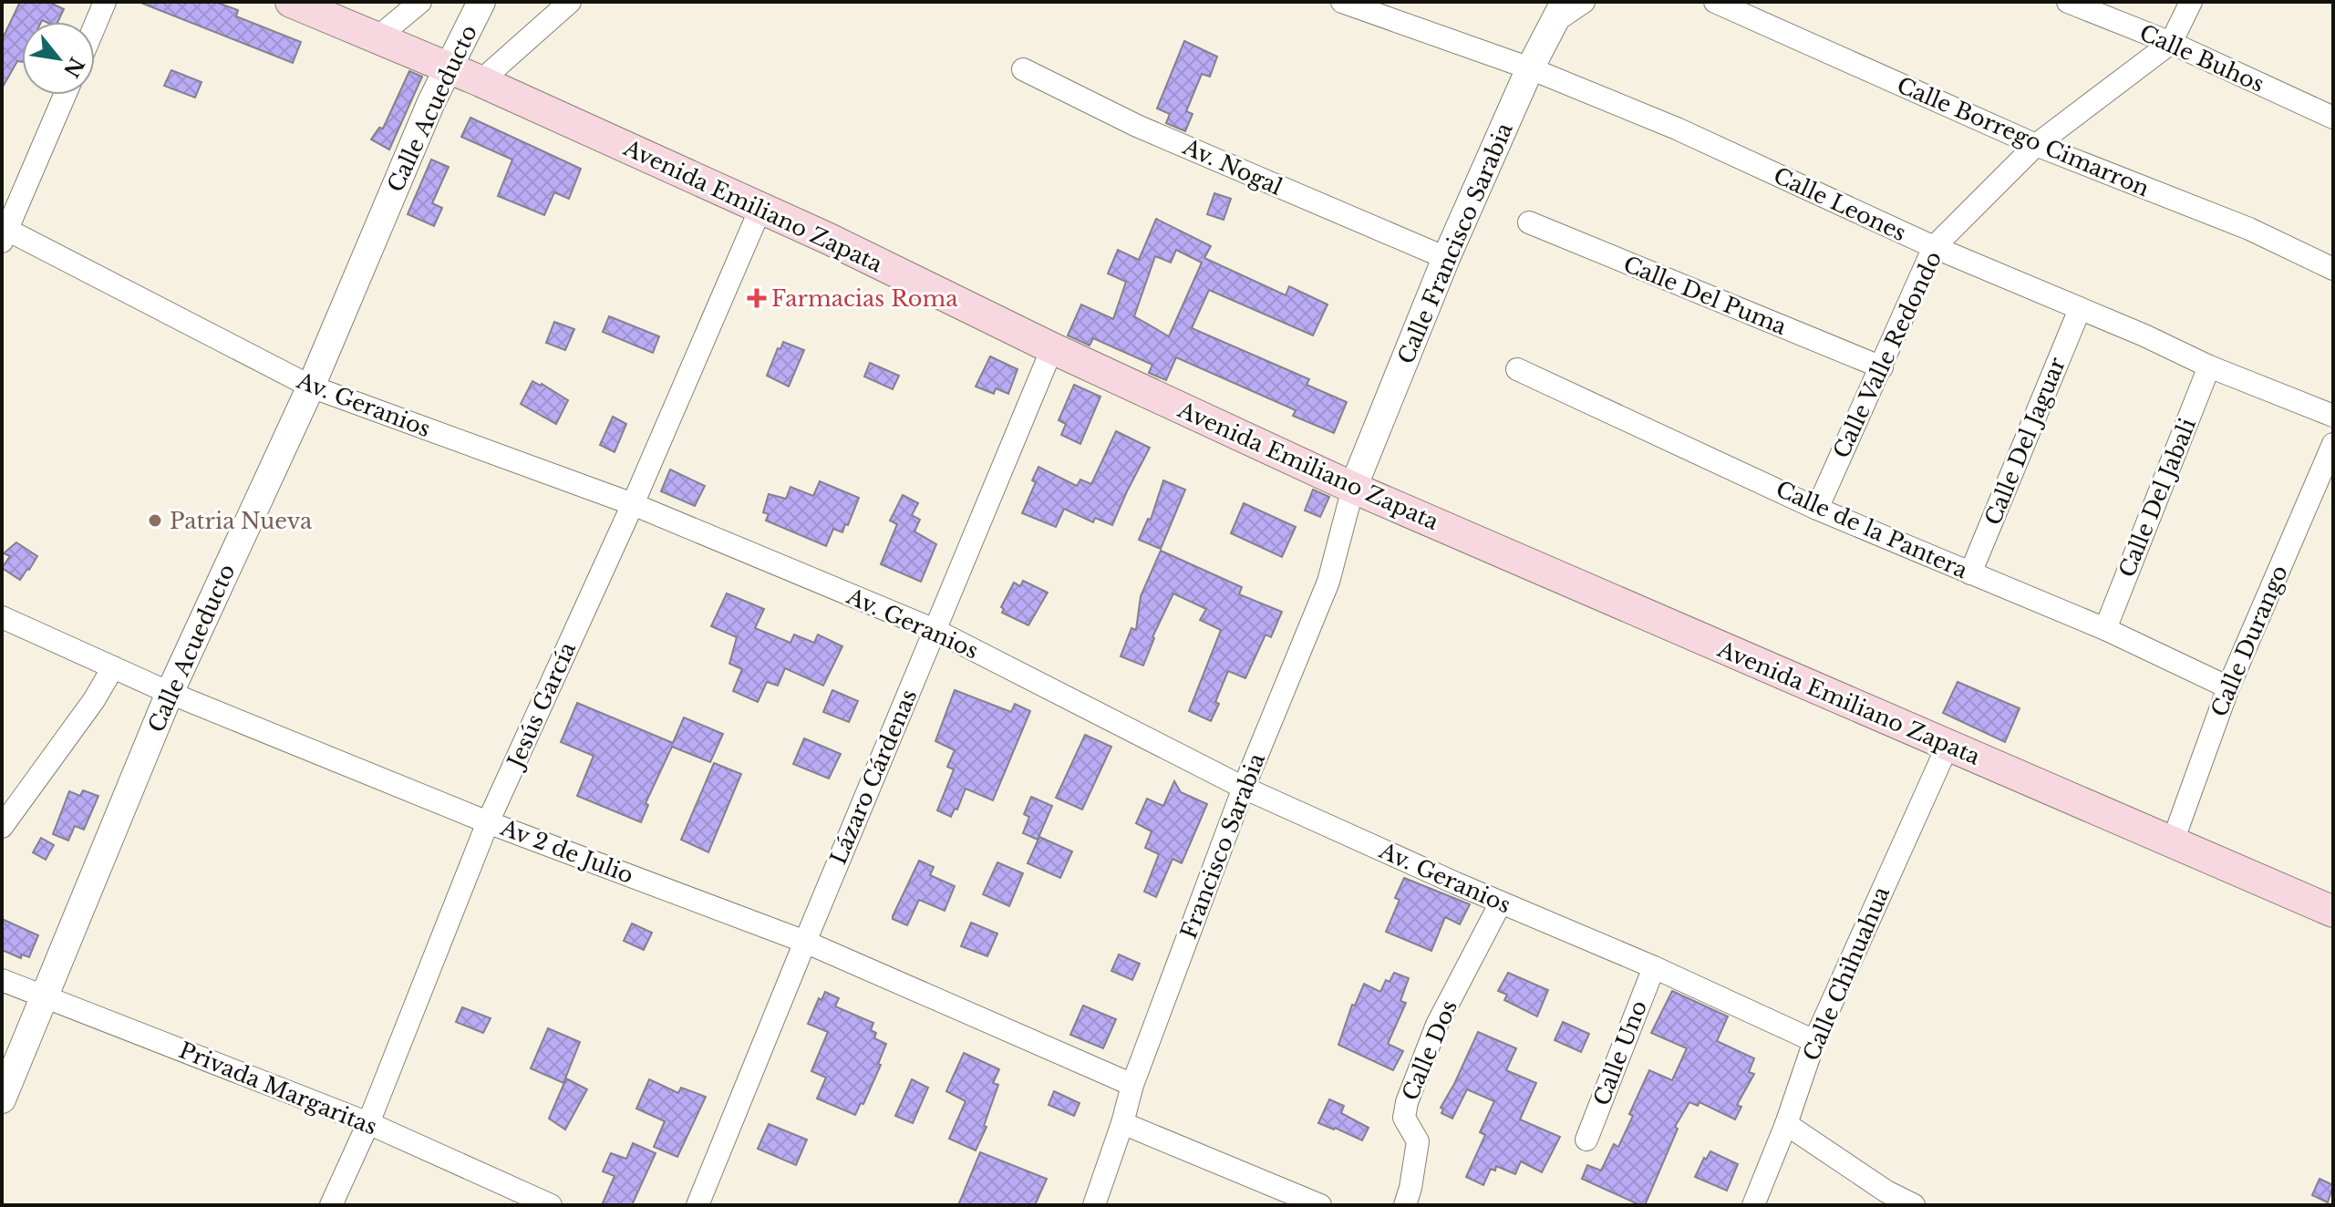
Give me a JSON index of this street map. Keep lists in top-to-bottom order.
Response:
{
  "streets": {
    "main road": ["Avenida Emiliano Zapata"],
    "street": [
      "Calle Buhos",
      "Calle Acueducto",
      "Calle Borrego Cimarron",
      "Av. Nogal",
      "Calle Leones",
      "Calle Francisco Sarabia",
      "Calle Del Puma",
      "Calle Valle Redondo",
      "Av. Geranios",
      "Calle Del Jaguar",
      "Calle Del Jabali",
      "Calle de la Pantera",
      "Calle Durango",
      "Jesús García",
      "Lázaro Cárdenas",
      "Francisco Sarabia",
      "Av 2 de Julio",
      "Calle Chihuahua",
      "Calle Dos",
      "Calle Uno",
      "Privada Margaritas"
    ]
  },
  "crossings": [
    ["Calle Buhos", "Calle Valle Redondo"],
    ["Calle Acueducto", "Avenida Emiliano Zapata"],
    ["Calle Acueducto", "Av. Geranios"],
    ["Calle Acueducto", "Av 2 de Julio"],
    ["Calle Acueducto", "Privada Margaritas"],
    ["Calle Borrego Cimarron", "Calle Valle Redondo"],
    ["Av. Nogal", "Calle Francisco Sarabia"],
    ["Calle Leones", "Calle Francisco Sarabia"],
    ["Calle Leones", "Calle Valle Redondo"],
    ["Calle Leones", "Calle Del Jaguar"],
    ["Calle Leones", "Calle Del Jabali"],
    ["Avenida Emiliano Zapata", "Calle Francisco Sarabia"],
    ["Avenida Emiliano Zapata", "Calle Durango"],
    ["Avenida Emiliano Zapata", "Jesús García"],
    ["Avenida Emiliano Zapata", "Lázaro Cárdenas"],
    ["Avenida Emiliano Zapata", "Francisco Sarabia"],
    ["Avenida Emiliano Zapata", "Calle Chihuahua"],
    ["Calle Francisco Sarabia", "Francisco Sarabia"],
    ["Calle Del Puma", "Calle Valle Redondo"],
    ["Calle Valle Redondo", "Calle de la Pantera"],
    ["Av. Geranios", "Jesús García"],
    ["Av. Geranios", "Lázaro Cárdenas"],
    ["Av. Geranios", "Francisco Sarabia"],
    ["Av. Geranios", "Calle Chihuahua"],
    ["Av. Geranios", "Calle Dos"],
    ["Av. Geranios", "Calle Uno"],
    ["Calle Del Jaguar", "Calle de la Pantera"],
    ["Calle Del Jabali", "Calle de la Pantera"],
    ["Calle de la Pantera", "Calle Durango"],
    ["Jesús García", "Av 2 de Julio"],
    ["Jesús García", "Privada Margaritas"],
    ["Lázaro Cárdenas", "Av 2 de Julio"],
    ["Francisco Sarabia", "Av 2 de Julio"]
  ],
  "places": {
    "health": ["Farmacias Roma"],
    "other": ["Patria Nueva"]
  },
  "north": "bottom right"
}
